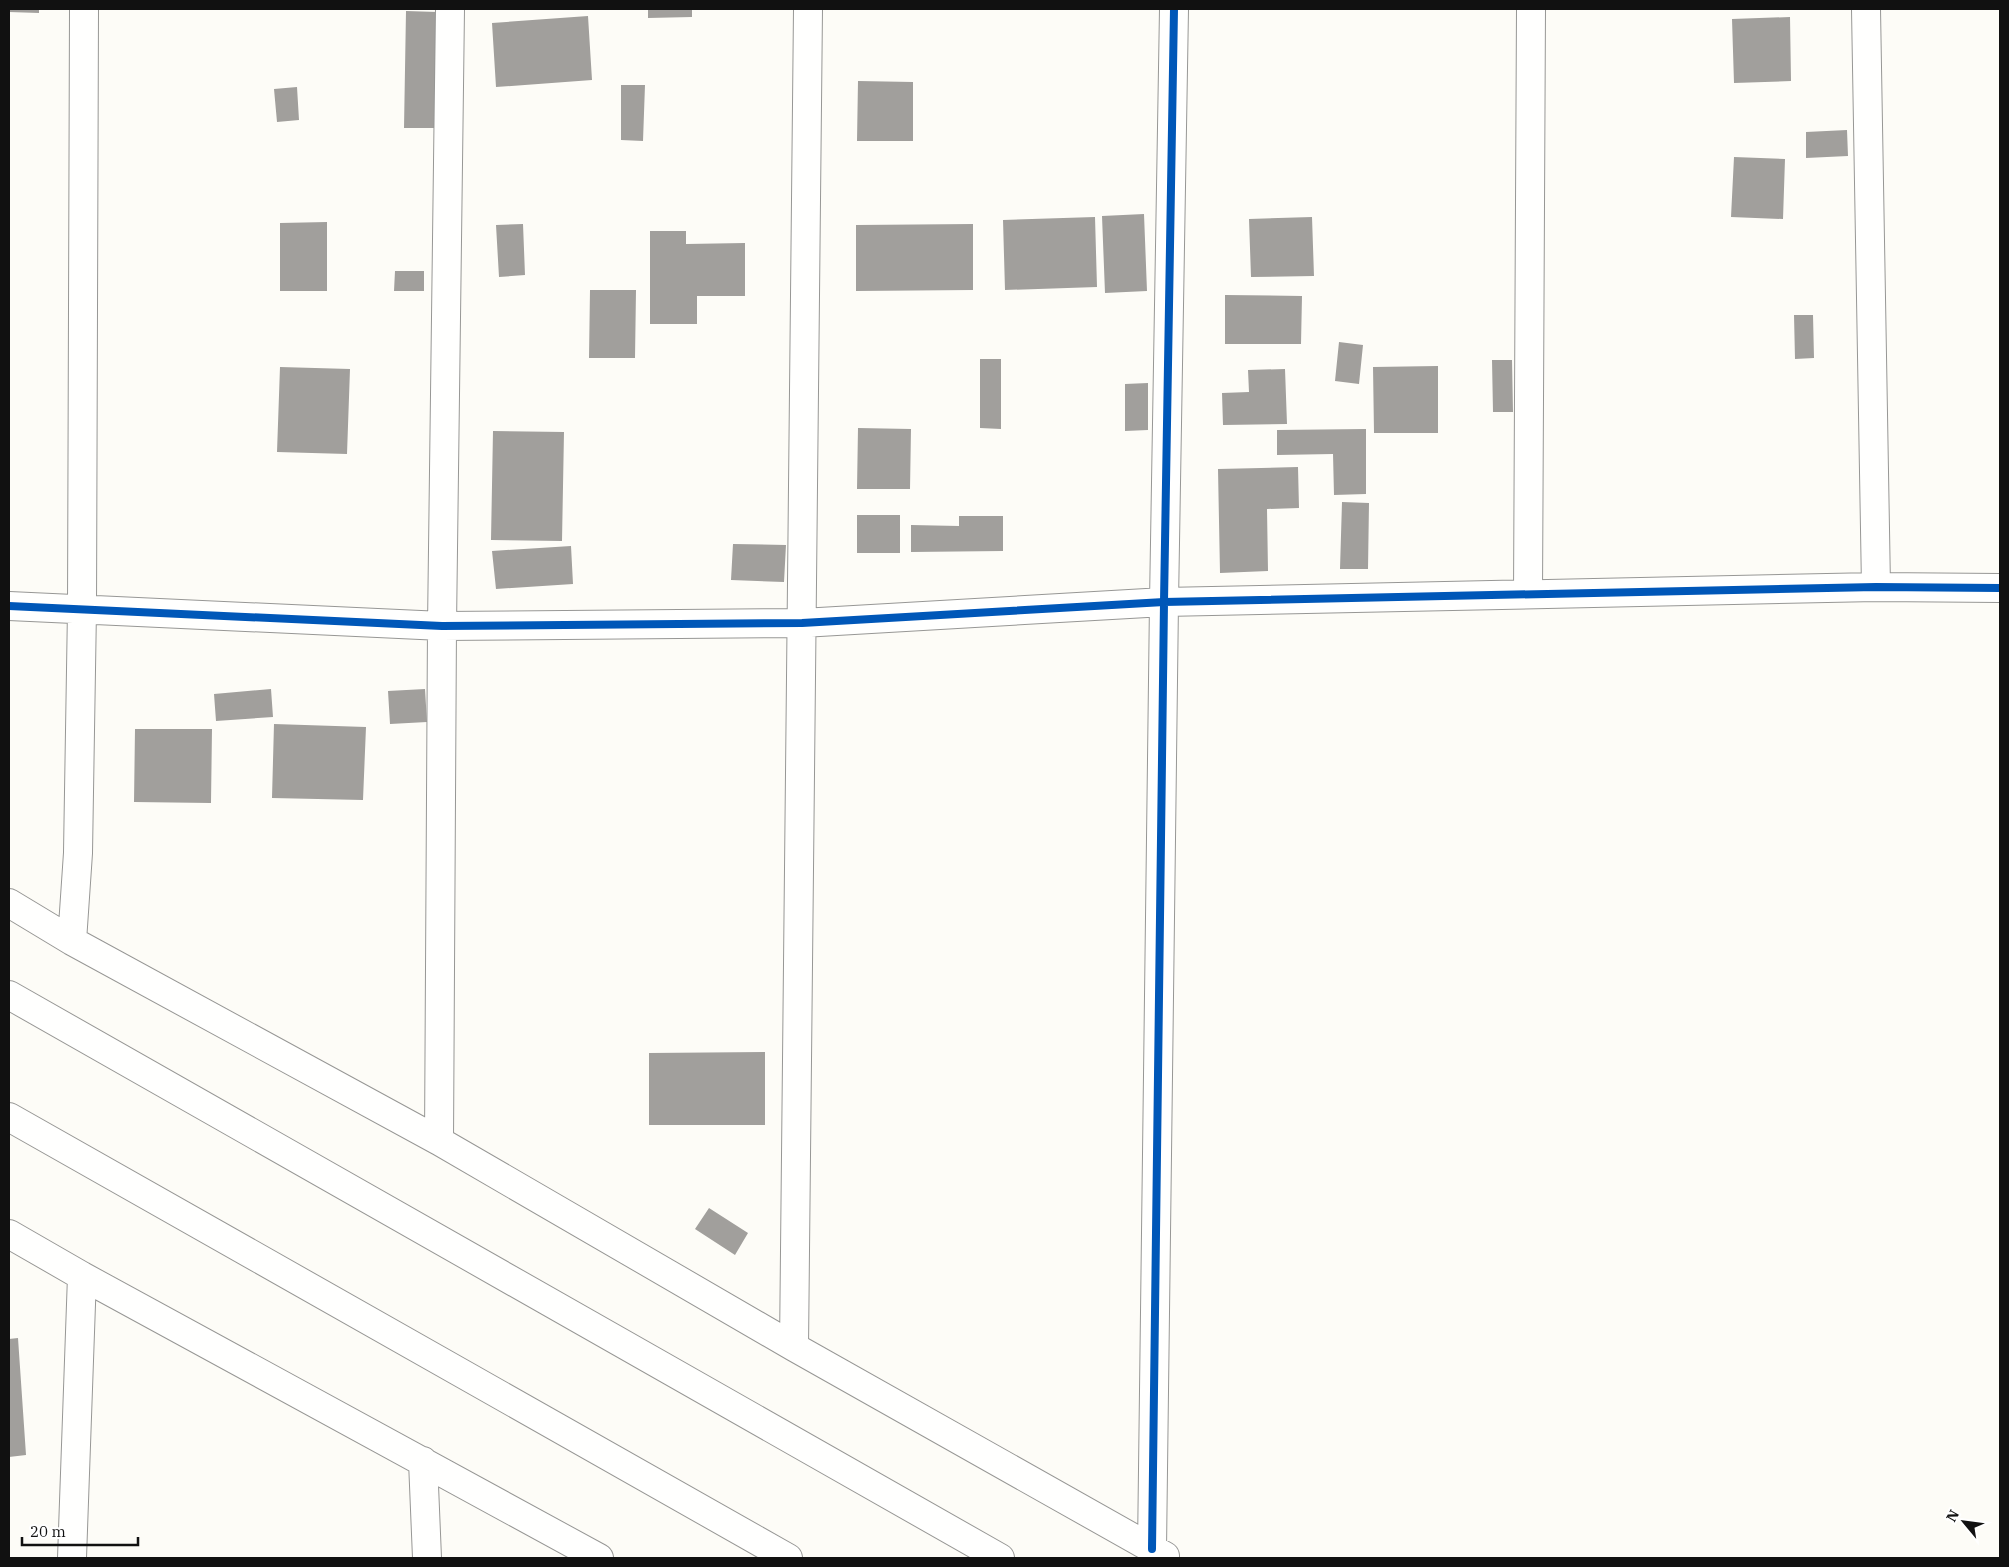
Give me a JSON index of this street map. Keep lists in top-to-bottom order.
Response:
{
  "scale_bar": "20 m",
  "north": "top left"
}
